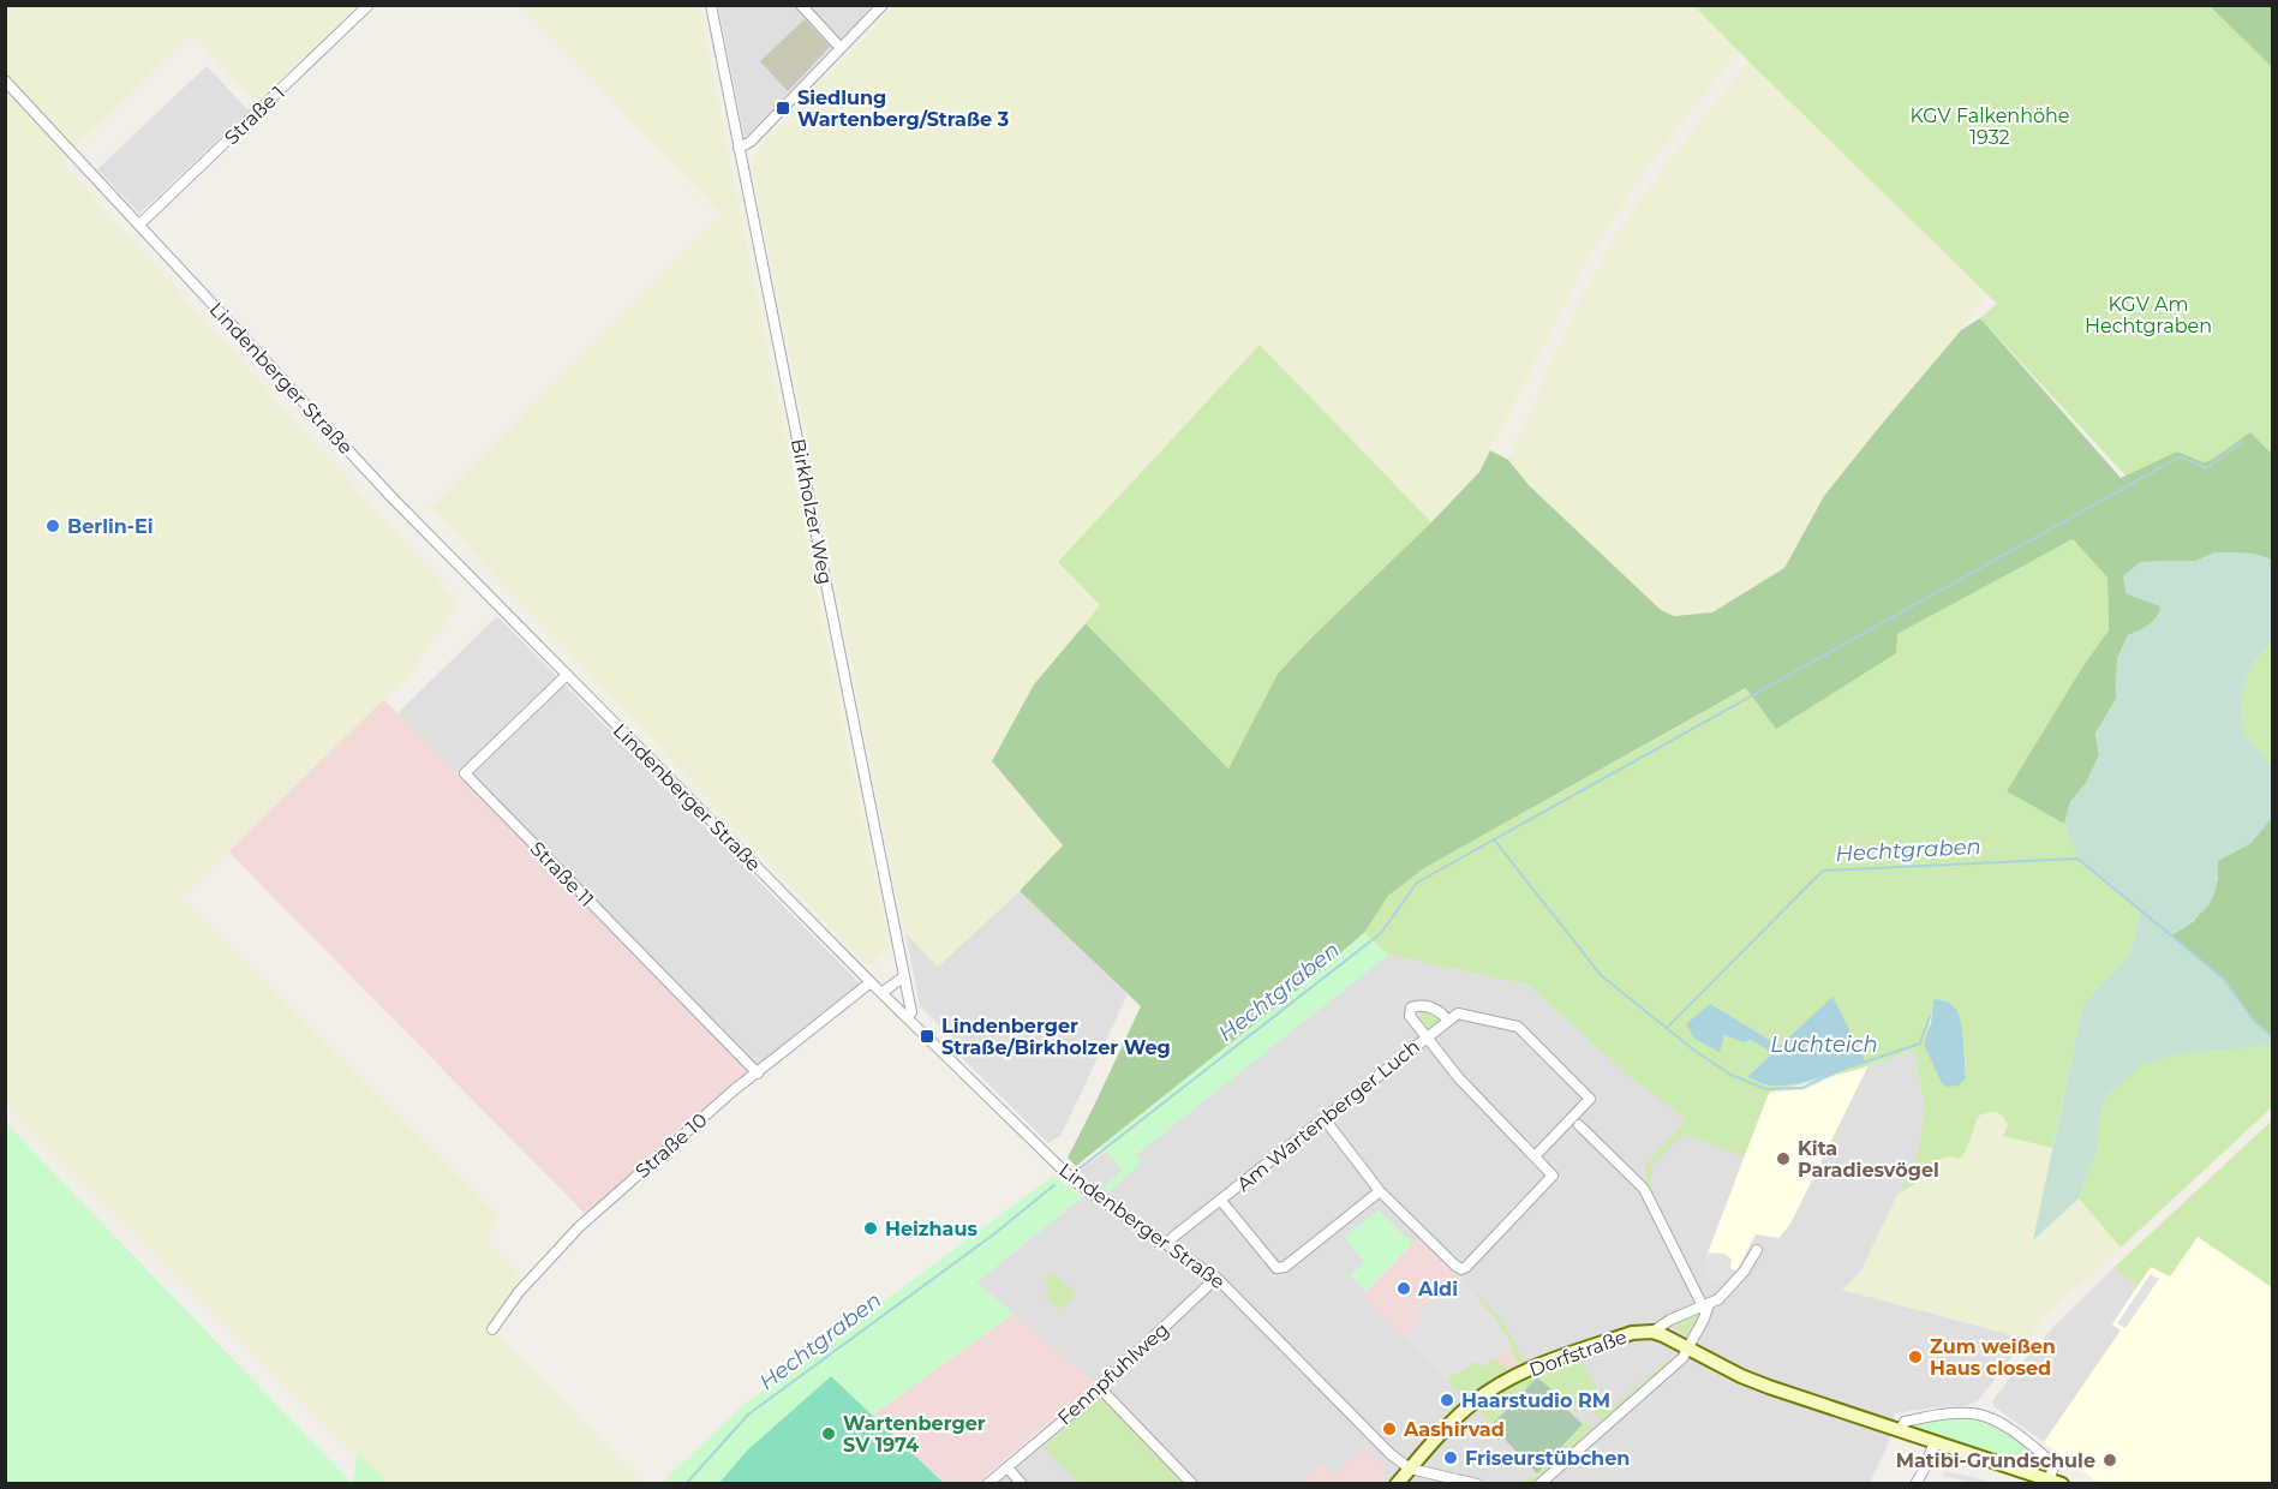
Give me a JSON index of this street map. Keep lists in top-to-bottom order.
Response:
{
  "streets": {
    "main road": ["Dorfstraße"],
    "street": [
      "Straße 1",
      "Lindenberger Straße",
      "Birkholzer Weg",
      "Straße 11",
      "Am Wartenberger Luch",
      "Straße 10",
      "Fennpfuhlweg"
    ]
  },
  "crossings": [
    ["Straße 1", "Lindenberger Straße"],
    ["Lindenberger Straße", "Birkholzer Weg"],
    ["Lindenberger Straße", "Straße 11"],
    ["Lindenberger Straße", "Am Wartenberger Luch"],
    ["Lindenberger Straße", "Straße 10"],
    ["Lindenberger Straße", "Dorfstraße"],
    ["Lindenberger Straße", "Fennpfuhlweg"],
    ["Straße 11", "Straße 10"]
  ],
  "water": ["Hechtgraben", "Luchteich"],
  "parks": ["KGV Falkenhöhe 1932", "KGV Am Hechtgraben"],
  "places": {
    "transit": ["Siedlung Wartenberg/Straße 3", "Lindenberger Straße/Birkholzer Weg"],
    "other": [
      "Berlin-Ei",
      "Kita Paradiesvögel",
      "Heizhaus",
      "Aldi",
      "Zum weißen Haus closed",
      "Haarstudio RM",
      "Aashirvad",
      "Wartenberger SV 1974",
      "Friseurstübchen",
      "Matibi-Grundschule"
    ]
  }
}
